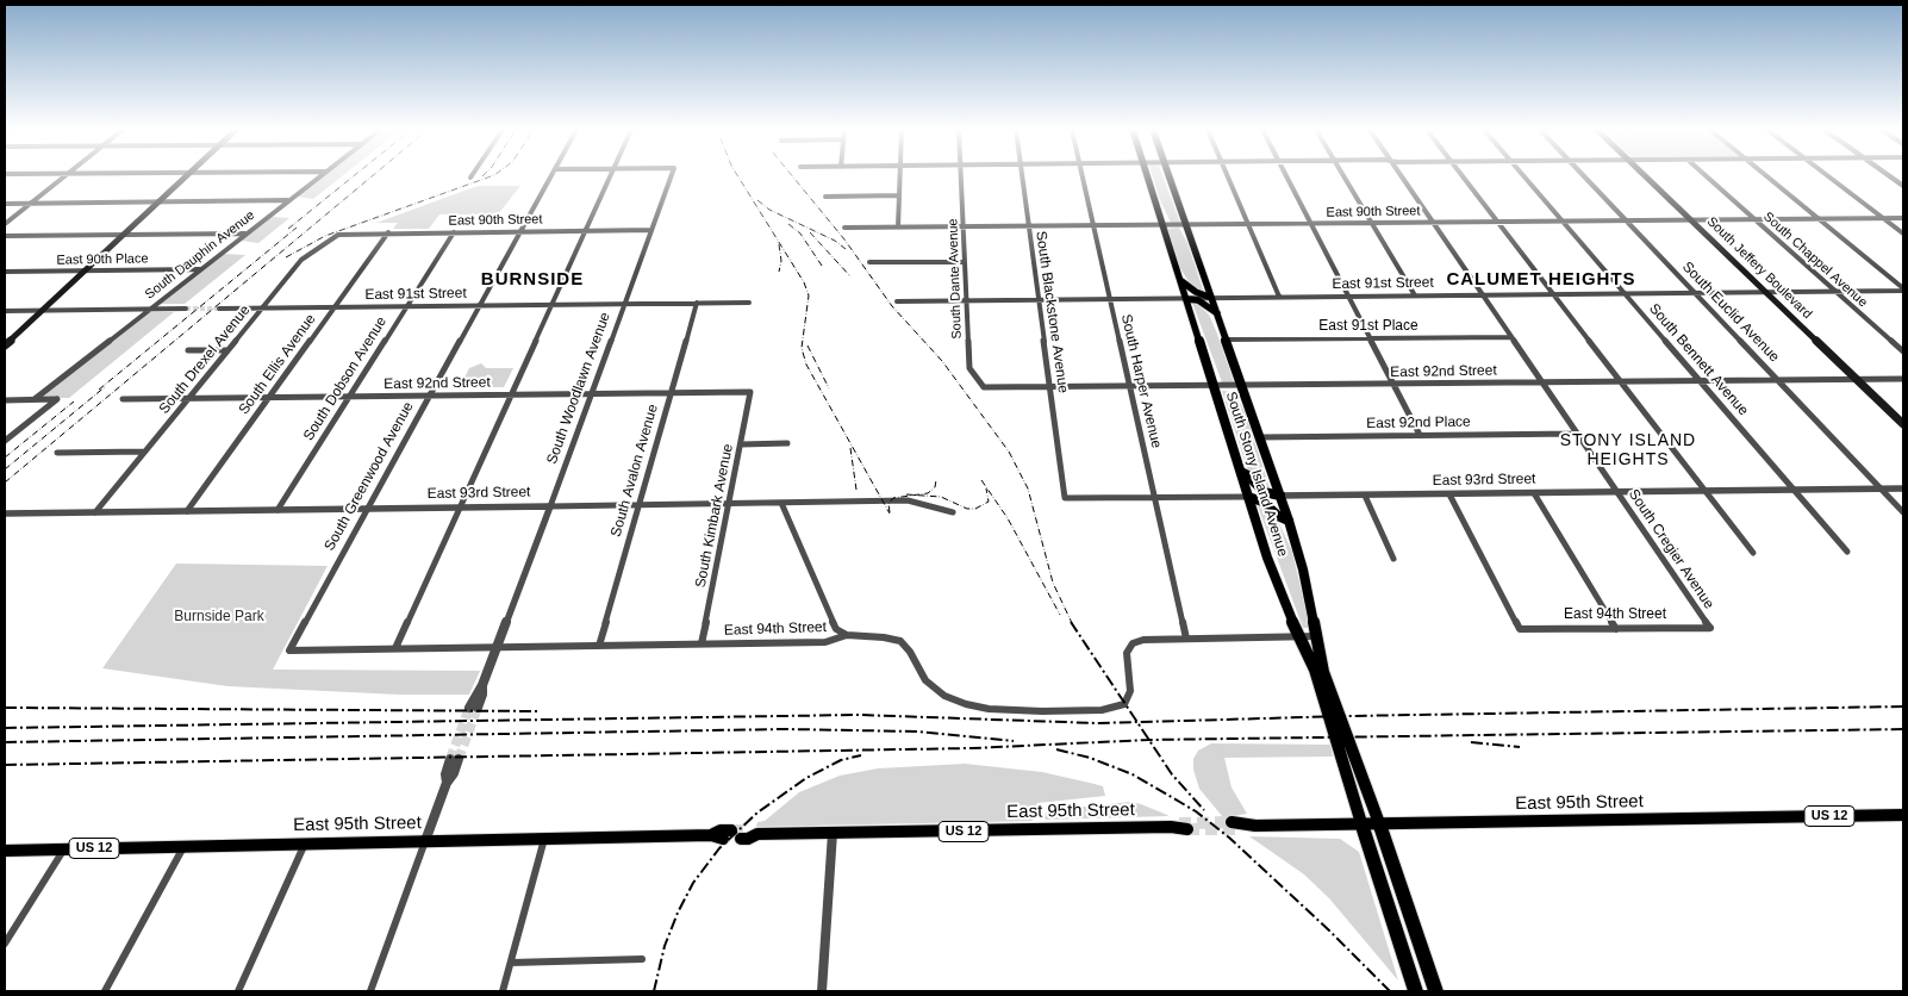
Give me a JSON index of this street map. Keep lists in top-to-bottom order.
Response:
{
  "streets": {
    "main road": [
      "South Jeffery Boulevard",
      "South Stony Island Avenue",
      "East 95th Street",
      "US 12"
    ],
    "street": [
      "East 90th Street",
      "South Dauphin Avenue",
      "East 90th Place",
      "South Chappel Avenue",
      "South Dante Avenue",
      "East 91st Street",
      "South Blackstone Avenue",
      "South Euclid Avenue",
      "East 91st Place",
      "South Drexel Avenue",
      "South Bennett Avenue",
      "South Ellis Avenue",
      "East 92nd Street",
      "South Dobson Avenue",
      "South Harper Avenue",
      "South Woodlawn Avenue",
      "East 92nd Place",
      "South Avalon Avenue",
      "South Greenwood Avenue",
      "East 93rd Street",
      "South Kimbark Avenue",
      "South Cregier Avenue",
      "East 94th Street"
    ]
  },
  "crossings": [
    ["East 90th Street", "South Chappel Avenue"],
    ["East 90th Street", "South Jeffery Boulevard"],
    ["East 90th Street", "South Dante Avenue"],
    ["East 90th Street", "South Blackstone Avenue"],
    ["East 90th Street", "South Euclid Avenue"],
    ["East 90th Street", "South Drexel Avenue"],
    ["East 90th Street", "South Bennett Avenue"],
    ["East 90th Street", "South Ellis Avenue"],
    ["East 90th Street", "South Dobson Avenue"],
    ["East 90th Street", "South Harper Avenue"],
    ["East 90th Street", "South Woodlawn Avenue"],
    ["East 90th Street", "South Stony Island Avenue"],
    ["East 90th Street", "South Greenwood Avenue"],
    ["East 90th Street", "South Cregier Avenue"],
    ["South Dauphin Avenue", "East 90th Place"],
    ["South Chappel Avenue", "East 91st Street"],
    ["South Jeffery Boulevard", "East 91st Street"],
    ["South Jeffery Boulevard", "East 92nd Street"],
    ["South Dante Avenue", "East 91st Street"],
    ["South Dante Avenue", "East 92nd Street"],
    ["East 91st Street", "South Blackstone Avenue"],
    ["East 91st Street", "South Euclid Avenue"],
    ["East 91st Street", "South Drexel Avenue"],
    ["East 91st Street", "South Bennett Avenue"],
    ["East 91st Street", "South Ellis Avenue"],
    ["East 91st Street", "South Dobson Avenue"],
    ["East 91st Street", "South Harper Avenue"],
    ["East 91st Street", "South Woodlawn Avenue"],
    ["East 91st Street", "South Avalon Avenue"],
    ["East 91st Street", "South Stony Island Avenue"],
    ["East 91st Street", "South Greenwood Avenue"],
    ["East 91st Street", "South Cregier Avenue"],
    ["South Blackstone Avenue", "East 92nd Street"],
    ["South Blackstone Avenue", "East 93rd Street"],
    ["South Euclid Avenue", "East 92nd Street"],
    ["South Euclid Avenue", "East 93rd Street"],
    ["East 91st Place", "South Stony Island Avenue"],
    ["East 91st Place", "South Cregier Avenue"],
    ["South Drexel Avenue", "East 92nd Street"],
    ["South Drexel Avenue", "East 93rd Street"],
    ["South Bennett Avenue", "East 92nd Street"],
    ["South Bennett Avenue", "East 93rd Street"],
    ["South Ellis Avenue", "East 92nd Street"],
    ["South Ellis Avenue", "East 93rd Street"],
    ["East 92nd Street", "South Dobson Avenue"],
    ["East 92nd Street", "South Harper Avenue"],
    ["East 92nd Street", "South Woodlawn Avenue"],
    ["East 92nd Street", "South Avalon Avenue"],
    ["East 92nd Street", "South Stony Island Avenue"],
    ["East 92nd Street", "South Greenwood Avenue"],
    ["East 92nd Street", "South Kimbark Avenue"],
    ["East 92nd Street", "South Cregier Avenue"],
    ["South Dobson Avenue", "East 93rd Street"],
    ["South Harper Avenue", "East 93rd Street"],
    ["South Harper Avenue", "East 94th Street"],
    ["South Woodlawn Avenue", "East 93rd Street"],
    ["South Woodlawn Avenue", "East 94th Street"],
    ["East 92nd Place", "South Stony Island Avenue"],
    ["East 92nd Place", "South Cregier Avenue"],
    ["South Avalon Avenue", "East 93rd Street"],
    ["South Avalon Avenue", "East 94th Street"],
    ["South Stony Island Avenue", "East 93rd Street"],
    ["South Stony Island Avenue", "East 94th Street"],
    ["South Stony Island Avenue", "East 95th Street"],
    ["South Greenwood Avenue", "East 93rd Street"],
    ["South Greenwood Avenue", "East 94th Street"],
    ["East 93rd Street", "South Kimbark Avenue"],
    ["East 93rd Street", "South Cregier Avenue"],
    ["East 93rd Street", "East 94th Street"],
    ["South Kimbark Avenue", "East 94th Street"],
    ["South Cregier Avenue", "East 94th Street"]
  ],
  "districts": ["BURNSIDE", "CALUMET HEIGHTS", "STONY ISLAND HEIGHTS"],
  "parks": ["Burnside Park"]
}
